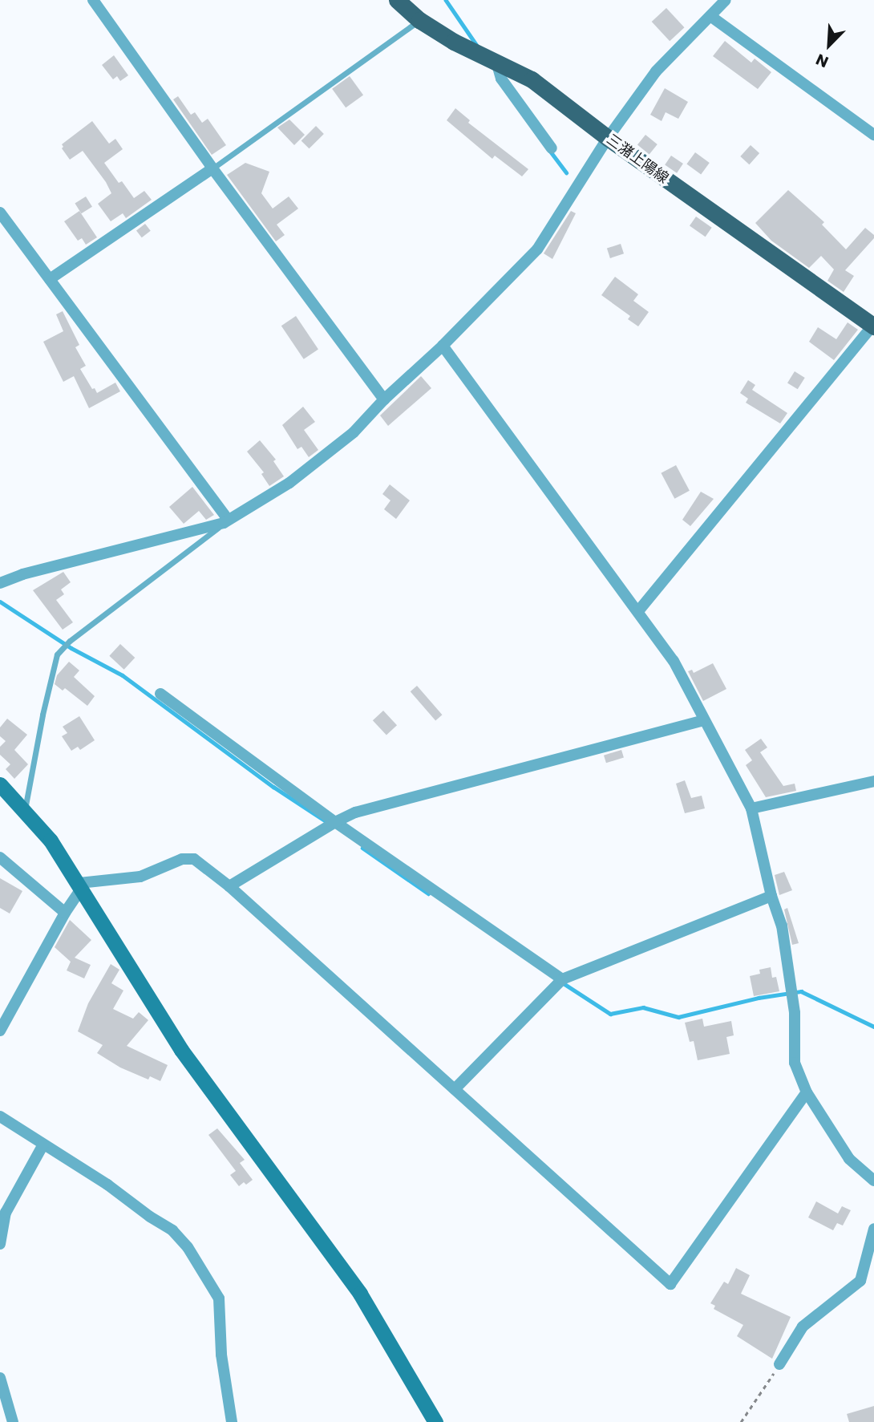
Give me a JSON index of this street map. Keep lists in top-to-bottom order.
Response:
{
  "streets": {
    "main road": ["三潴上陽線"]
  },
  "north": "bottom left"
}
